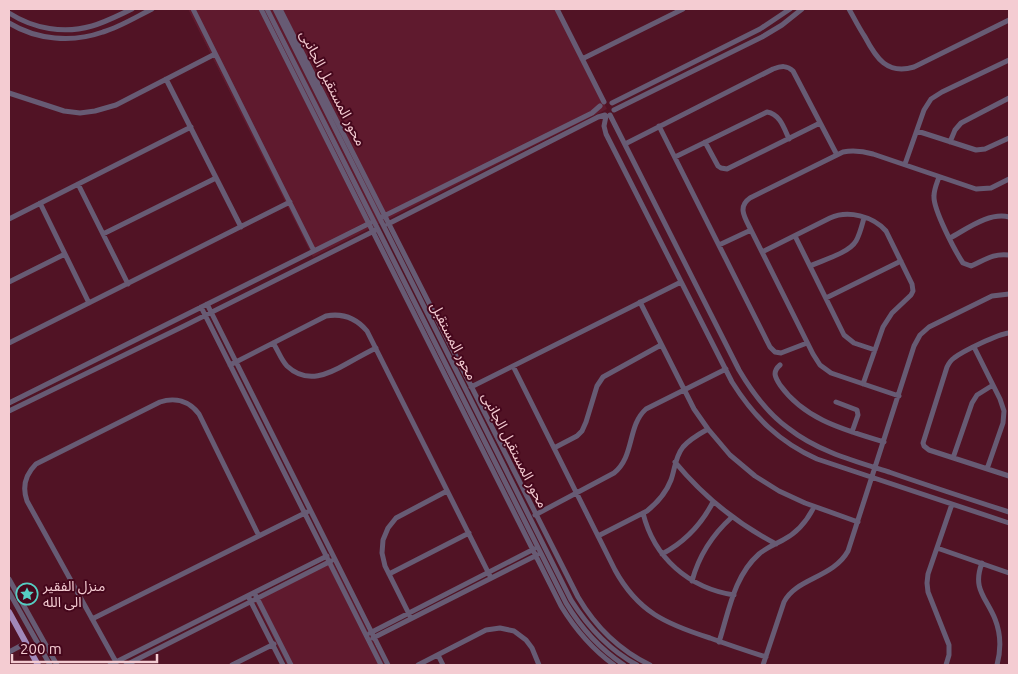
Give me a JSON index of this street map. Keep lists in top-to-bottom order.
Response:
{
  "streets": {
    "street": ["محور المستقبل الجانبى", "محور المستقبل"]
  },
  "crossings": [
    ["محور المستقبل الجانبى", "محور المستقبل"]
  ],
  "places": {
    "place": ["منزل الفقير الى الله"]
  },
  "scale_bar": "200 m"
}
